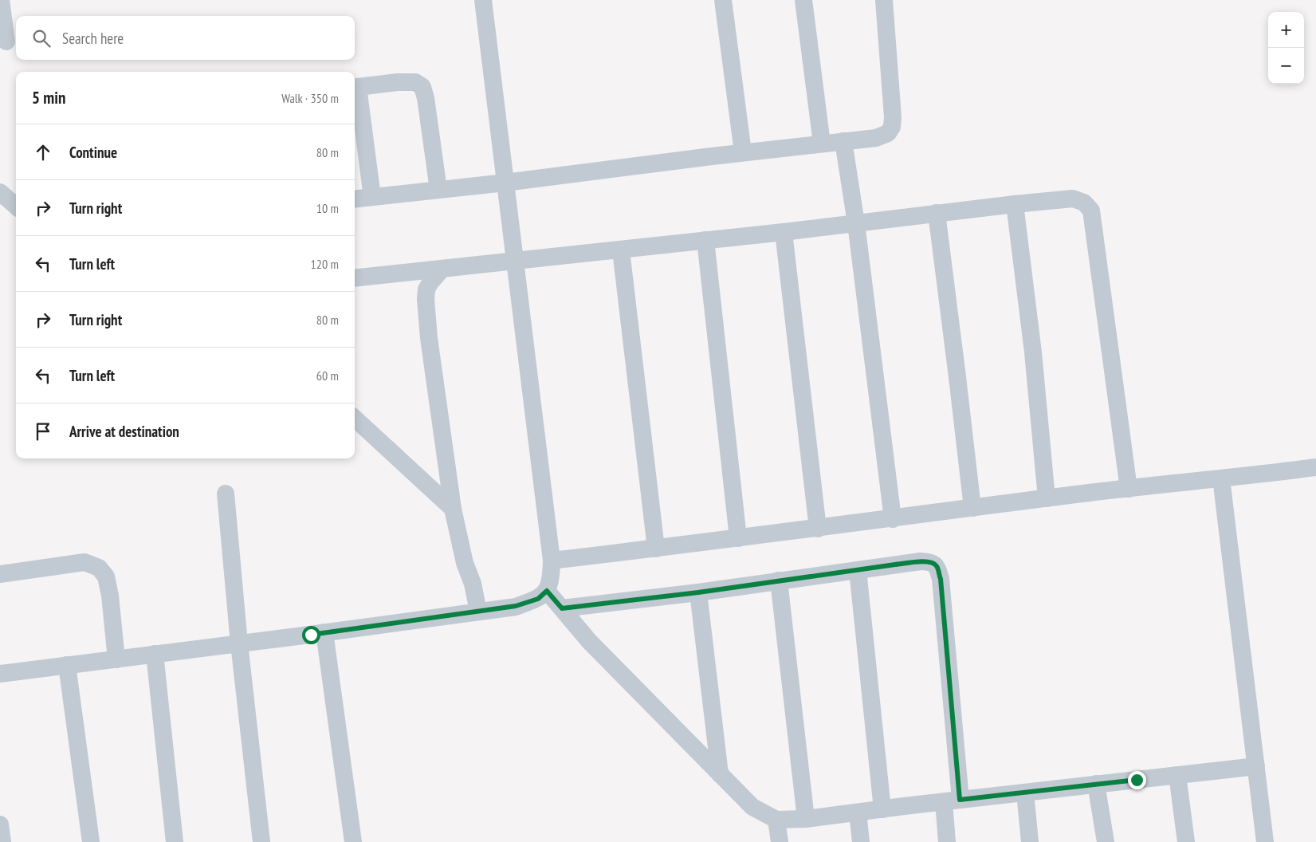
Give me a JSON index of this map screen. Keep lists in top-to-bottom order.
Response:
{
  "page": {
    "map_buttons": ["+", "−"],
    "search": "Search here",
    "heading": ["5 min", "Walk · 350 m"],
    "list": [
      ["Continue", "80 m"],
      ["Turn right", "10 m"],
      ["Turn left", "120 m"],
      ["Turn right", "80 m"],
      ["Turn left", "60 m"],
      "Arrive at destination"
    ]
  }
}
